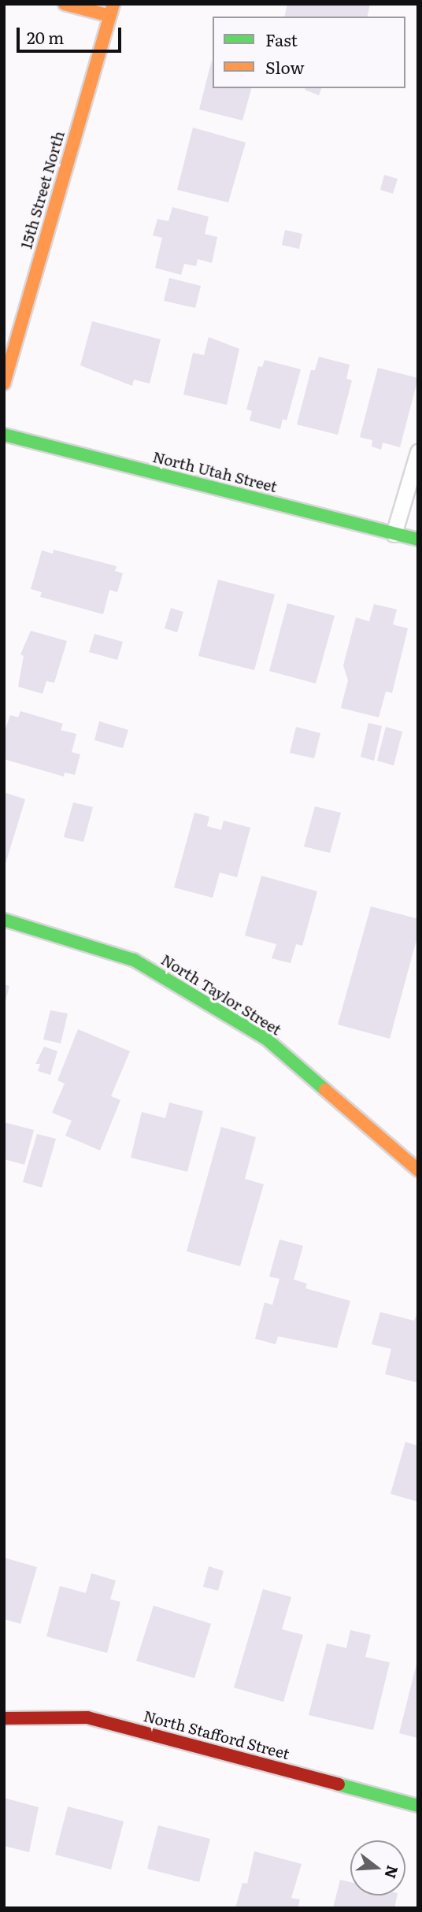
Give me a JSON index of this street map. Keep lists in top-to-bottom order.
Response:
{
  "streets": {
    "street": [
      "15th Street North",
      "North Utah Street",
      "North Taylor Street",
      "North Stafford Street"
    ]
  },
  "legend": ["Fast", "Slow"],
  "scale_bar": "20 m",
  "north": "right"
}
